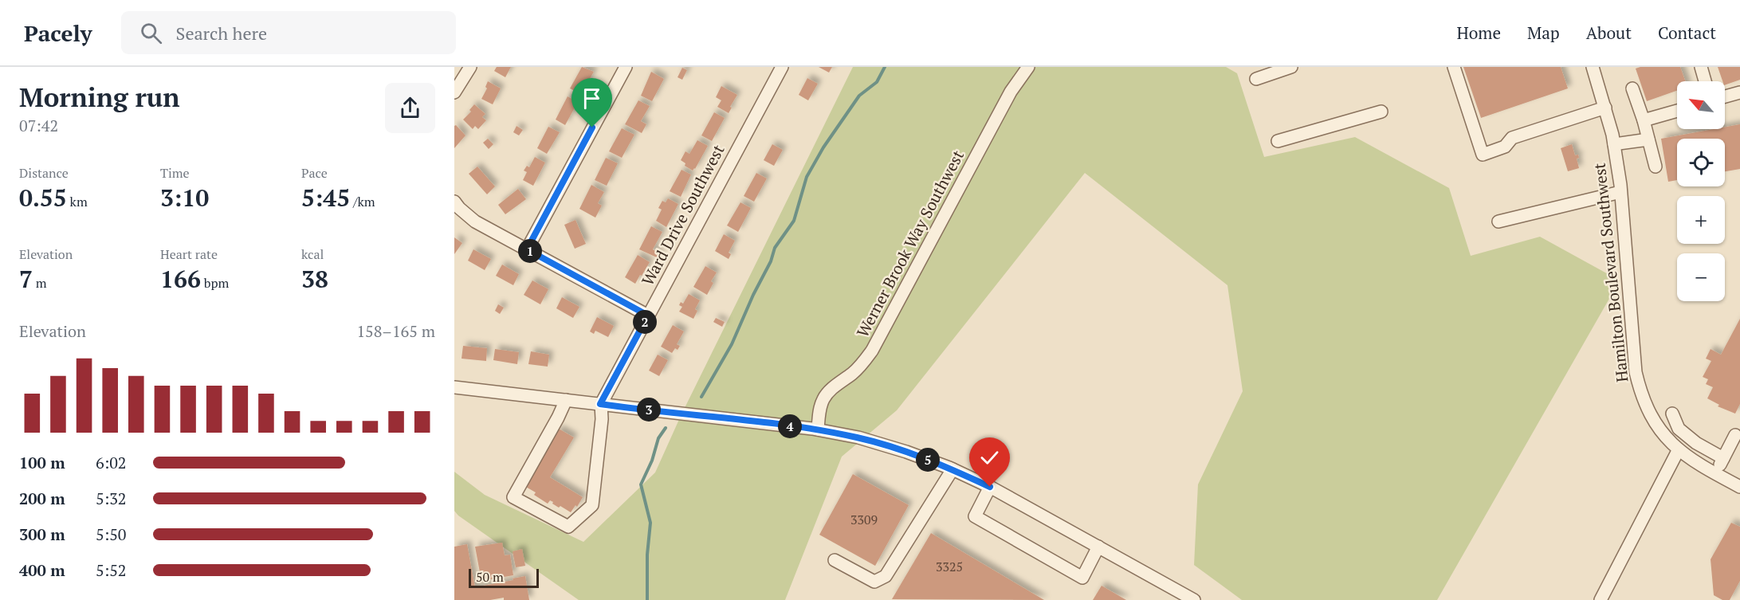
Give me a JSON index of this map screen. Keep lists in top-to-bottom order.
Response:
{
  "streets": {
    "street": ["Ward Drive Southwest", "Werner Brook Way Southwest", "Hamilton Boulevard Southwest"]
  },
  "house_numbers": ["3309", "3325"],
  "scale_bar": "50 m",
  "north": "top left",
  "page": {
    "header": "Pacely",
    "search": "Search here",
    "nav": [
      "Home",
      "Map",
      "About",
      "Contact"
    ],
    "heading": ["Morning run", "07:42"],
    "map_buttons": ["+", "−"],
    "stats": [
      ["Distance", "0.55 km"],
      ["Time", "3:10"],
      ["Pace", "5:45 /km"],
      ["Elevation", "7 m"],
      ["Heart rate", "166 bpm"],
      ["kcal", "38"]
    ],
    "pins": [
      "1",
      "2",
      "3",
      "4",
      "5"
    ],
    "chart": ["Elevation", "158–165 m"],
    "list": [
      {
        "name": "100 m",
        "note": "6:02"
      },
      {
        "name": "200 m",
        "note": "5:32"
      },
      {
        "name": "300 m",
        "note": "5:50"
      },
      {
        "name": "400 m",
        "note": "5:52"
      }
    ],
    "scale": "50 m"
  }
}
